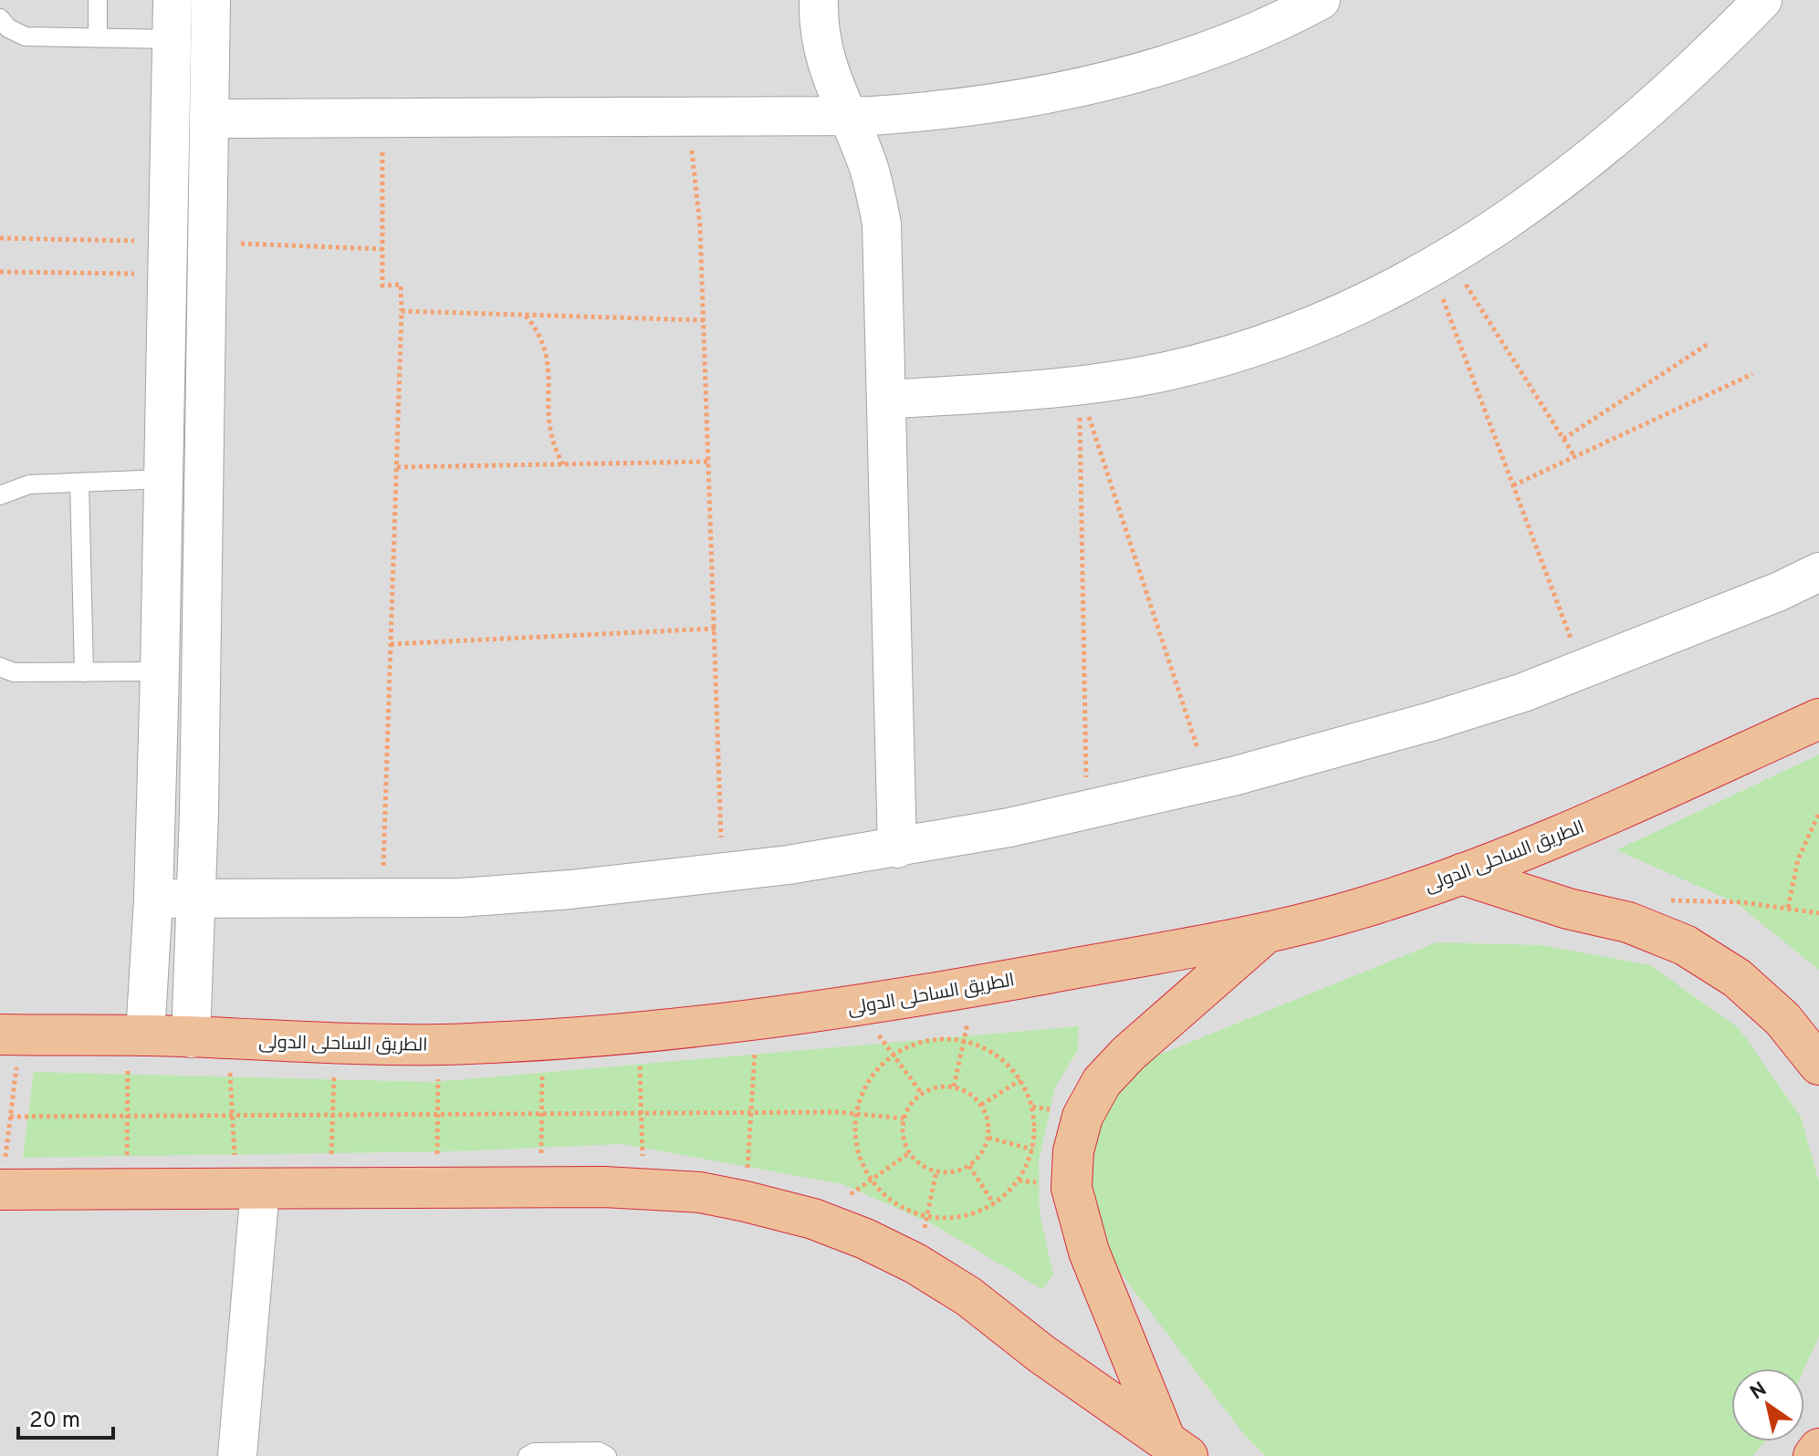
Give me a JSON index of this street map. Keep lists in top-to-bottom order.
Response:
{
  "streets": {
    "highway": ["الطريق الساحلى الدولى"]
  },
  "scale_bar": "20 m",
  "north": "top left"
}
